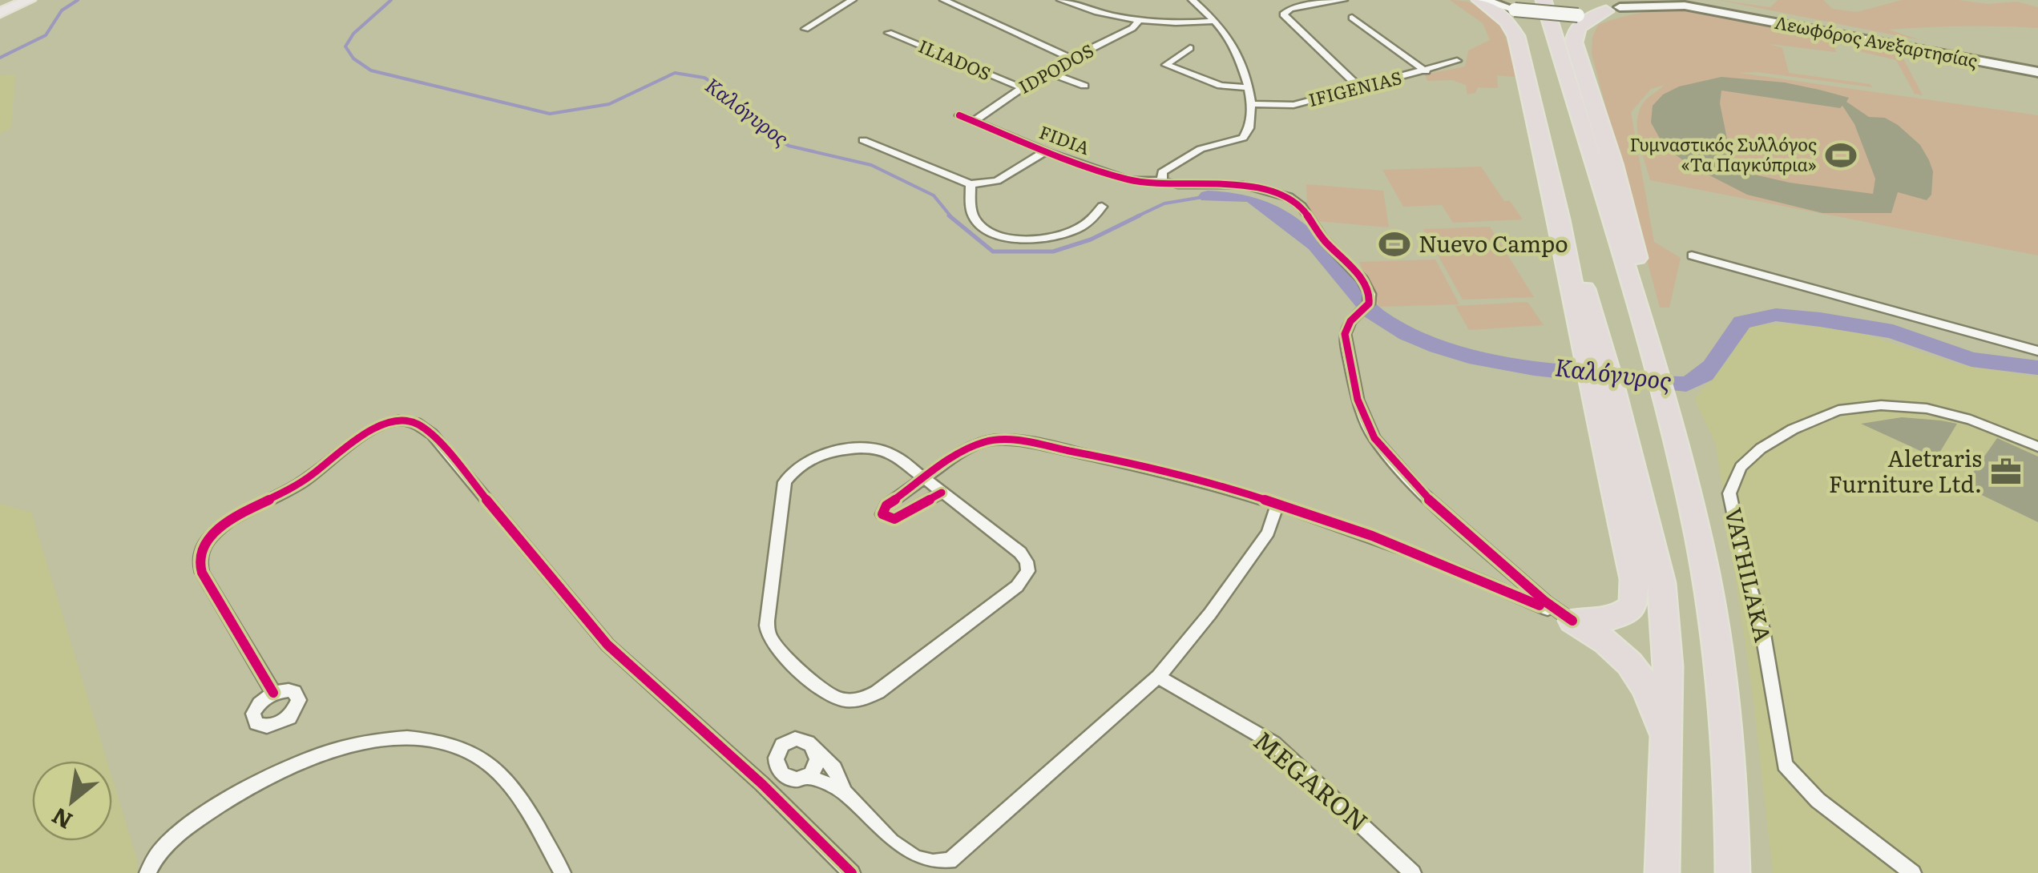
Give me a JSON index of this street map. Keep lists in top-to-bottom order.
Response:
{
  "streets": {
    "main road": ["Λεωφόρος Ανεξαρτησίας"],
    "street": [
      "ILIADOS",
      "IDPODOS",
      "IFIGENIAS",
      "FIDIA",
      "VATHILAKA",
      "MEGARON"
    ]
  },
  "crossings": [
    ["ILIADOS", "IDPODOS"],
    ["IDPODOS", "FIDIA"]
  ],
  "water": ["Καλόγυρος"],
  "places": {
    "sports": ["Γυμναστικός Συλλόγος «Τα Παγκύπρια»", "Nuevo Campo"],
    "office": ["Aletraris Furniture Ltd."]
  },
  "north": "bottom left"
}
